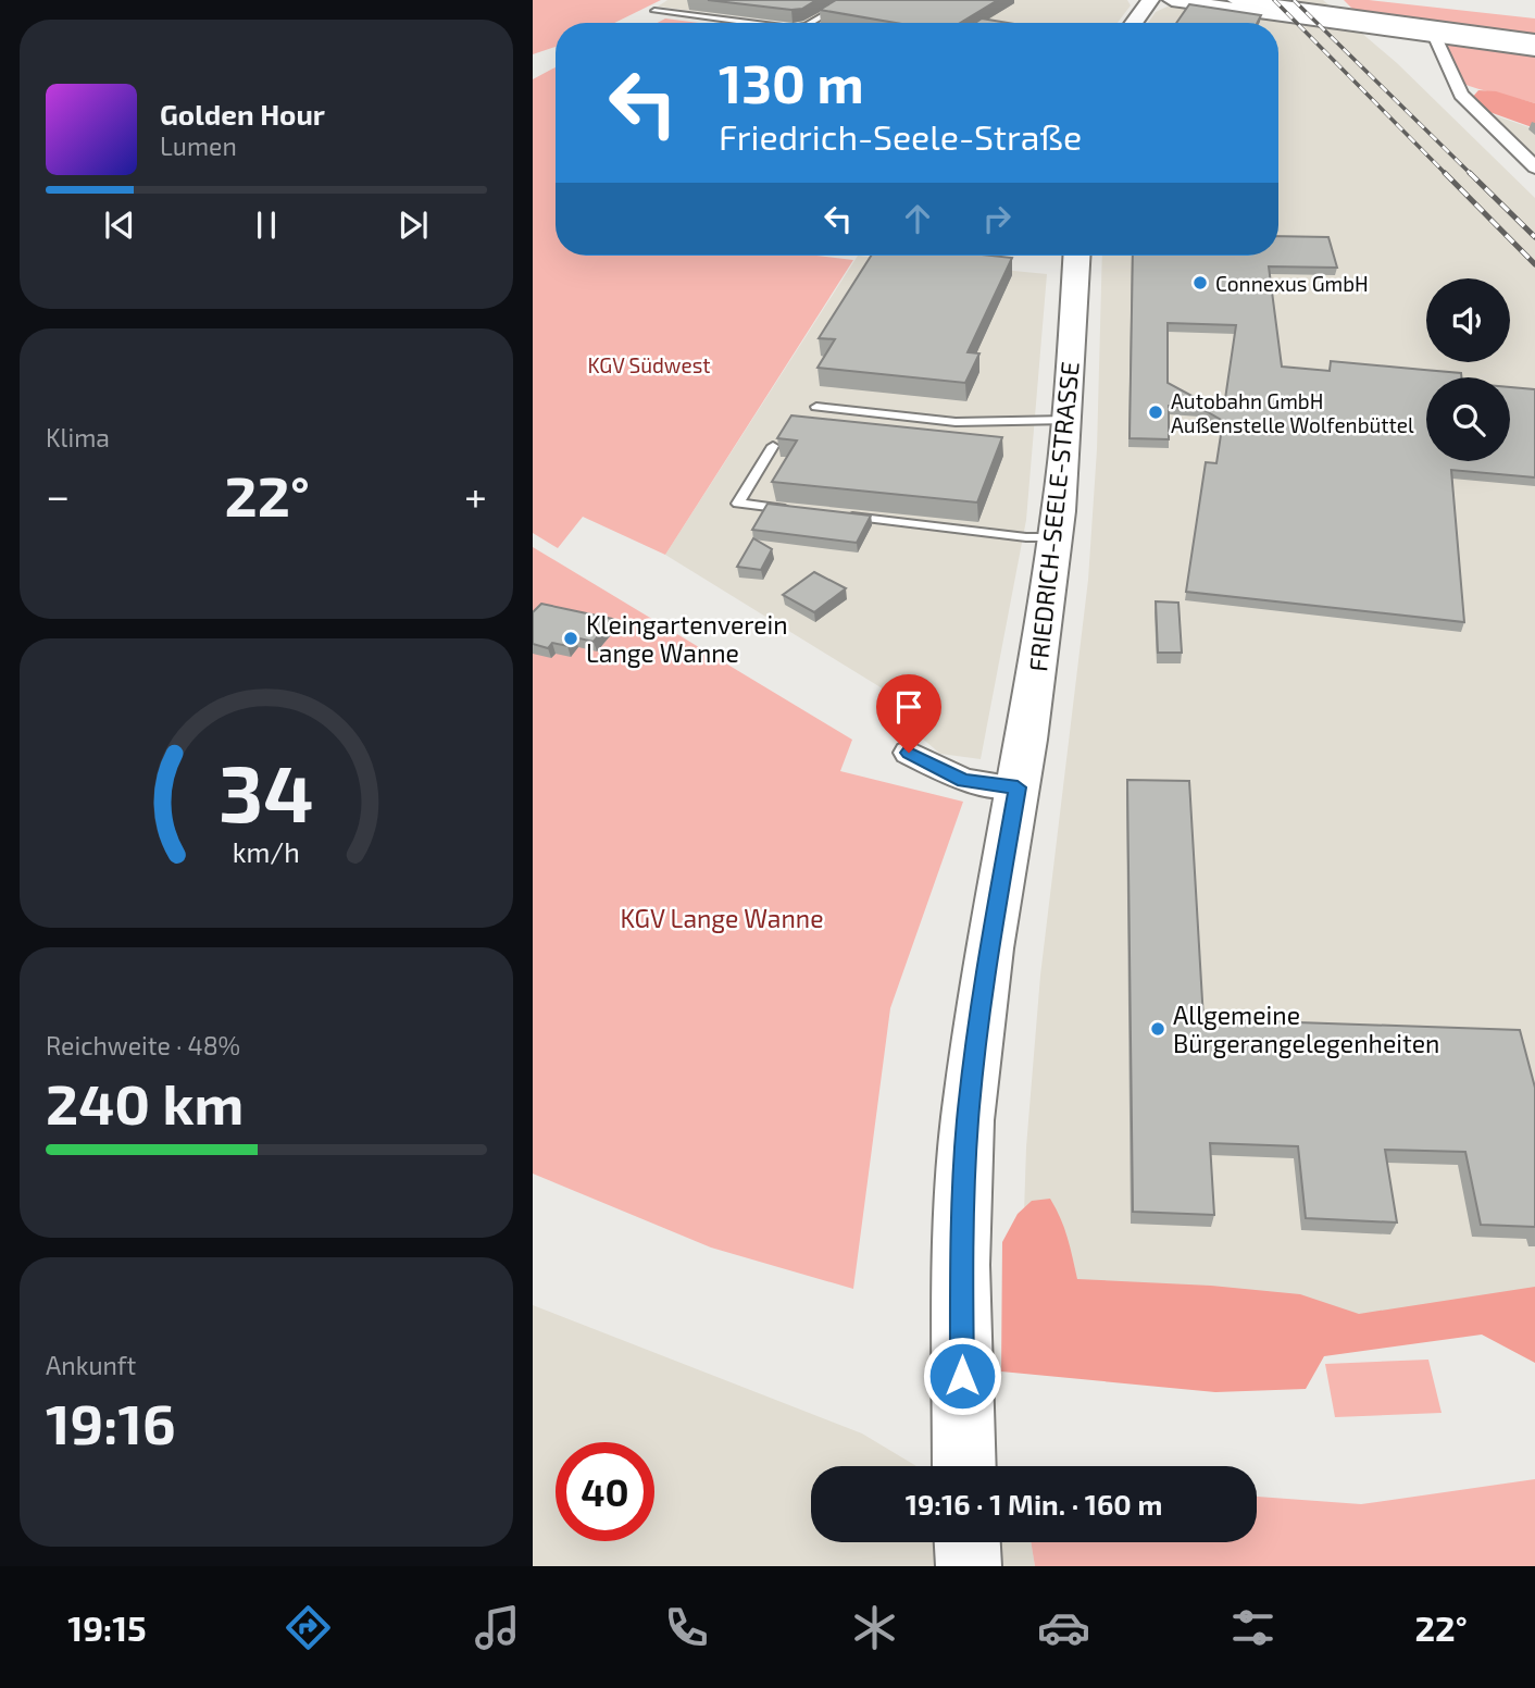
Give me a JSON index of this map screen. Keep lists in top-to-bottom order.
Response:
{
  "streets": {
    "main road": ["FRIEDRICH-SEELE-STRASSE"]
  },
  "parks": ["KGV Südwest", "KGV Lange Wanne"],
  "places": [
    "Connexus GmbH",
    "Autobahn GmbH Außenstelle Wolfenbüttel",
    "Kleingartenverein Lange Wanne",
    "Allgemeine Bürgerangelegenheiten"
  ],
  "page": {
    "turn": ["130 m", "Friedrich-Seele-Straße"],
    "song": ["Golden Hour", "Lumen"],
    "tile": [
      "Klima",
      ["Reichweite · 48%", "240 km"],
      ["Ankunft", "19:16"]
    ],
    "heat": ["−", "22°", "+"],
    "limit": "40",
    "trip": "19:16 · 1 Min. · 160 m",
    "tabs": ["19:15", "22°"],
    "gauge": ["34", "km/h"]
  }
}
